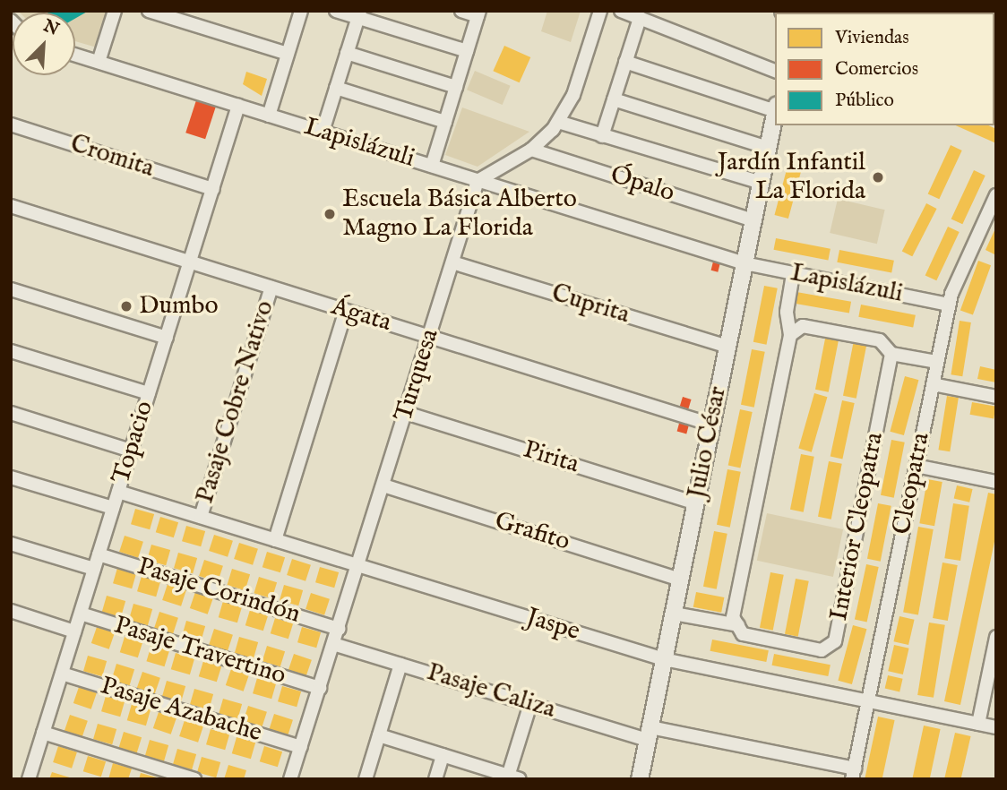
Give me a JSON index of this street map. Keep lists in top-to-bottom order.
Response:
{
  "streets": {
    "street": [
      "Lapislázuli",
      "Cromita",
      "Ópalo",
      "Cuprita",
      "Ágata",
      "Turquesa",
      "Pasaje Cobre Nativo",
      "Topacio",
      "Julio César",
      "Pirita",
      "Cleopatra",
      "Interior Cleopatra",
      "Grafito",
      "Pasaje Corindón",
      "Jaspe",
      "Pasaje Travertino",
      "Pasaje Caliza",
      "Pasaje Azabache"
    ]
  },
  "crossings": [
    ["Lapislázuli", "Turquesa"],
    ["Lapislázuli", "Topacio"],
    ["Lapislázuli", "Julio César"],
    ["Lapislázuli", "Cleopatra"],
    ["Cromita", "Topacio"],
    ["Ópalo", "Julio César"],
    ["Cuprita", "Turquesa"],
    ["Cuprita", "Julio César"],
    ["Ágata", "Turquesa"],
    ["Ágata", "Pasaje Cobre Nativo"],
    ["Ágata", "Topacio"],
    ["Ágata", "Julio César"],
    ["Turquesa", "Pirita"],
    ["Turquesa", "Grafito"],
    ["Turquesa", "Pasaje Corindón"],
    ["Turquesa", "Jaspe"],
    ["Turquesa", "Pasaje Travertino"],
    ["Turquesa", "Pasaje Caliza"],
    ["Turquesa", "Pasaje Azabache"],
    ["Pasaje Cobre Nativo", "Jaspe"],
    ["Topacio", "Pasaje Corindón"],
    ["Topacio", "Jaspe"],
    ["Topacio", "Pasaje Travertino"],
    ["Topacio", "Pasaje Azabache"],
    ["Julio César", "Pirita"],
    ["Julio César", "Grafito"],
    ["Julio César", "Jaspe"],
    ["Julio César", "Pasaje Caliza"],
    ["Cleopatra", "Interior Cleopatra"],
    ["Cleopatra", "Jaspe"],
    ["Cleopatra", "Pasaje Caliza"]
  ],
  "places": ["Jardín Infantil La Florida", "Escuela Básica Alberto Magno La Florida", "Dumbo"],
  "legend": ["Viviendas", "Comercios", "Público"],
  "north": "top right"
}
